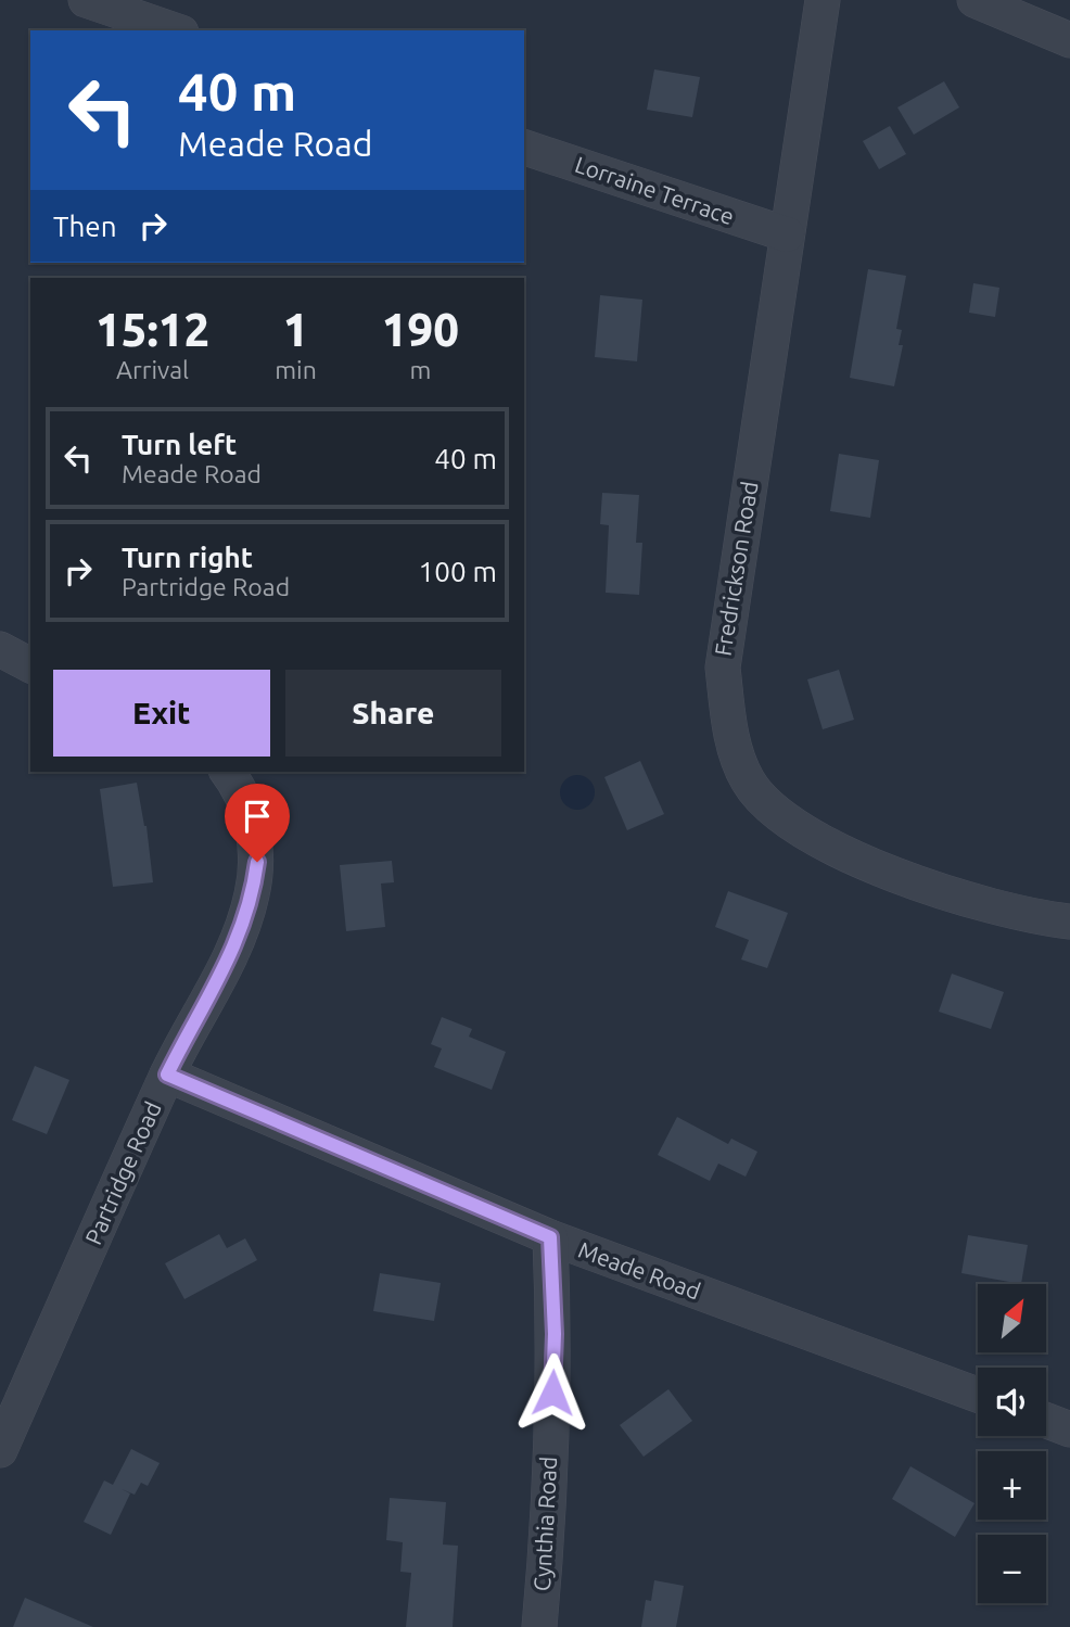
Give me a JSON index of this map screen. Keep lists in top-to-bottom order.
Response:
{
  "streets": {
    "street": [
      "Lorraine Terrace",
      "Fredrickson Road",
      "Partridge Road",
      "Meade Road",
      "Cynthia Road"
    ]
  },
  "crossings": [
    ["Lorraine Terrace", "Fredrickson Road"],
    ["Partridge Road", "Meade Road"],
    ["Meade Road", "Cynthia Road"]
  ],
  "north": "top right",
  "page": {
    "turn": ["40 m", "Meade Road"],
    "then": "Then",
    "eta": [
      "15:12",
      "Arrival",
      "1",
      "min",
      "190",
      "m"
    ],
    "list": [
      {
        "name": "Turn left",
        "note": "Meade Road",
        "value": "40 m"
      },
      {
        "name": "Turn right",
        "note": "Partridge Road",
        "value": "100 m"
      }
    ],
    "buttons": ["Exit", "Share"],
    "map_buttons": ["+", "−"]
  }
}
